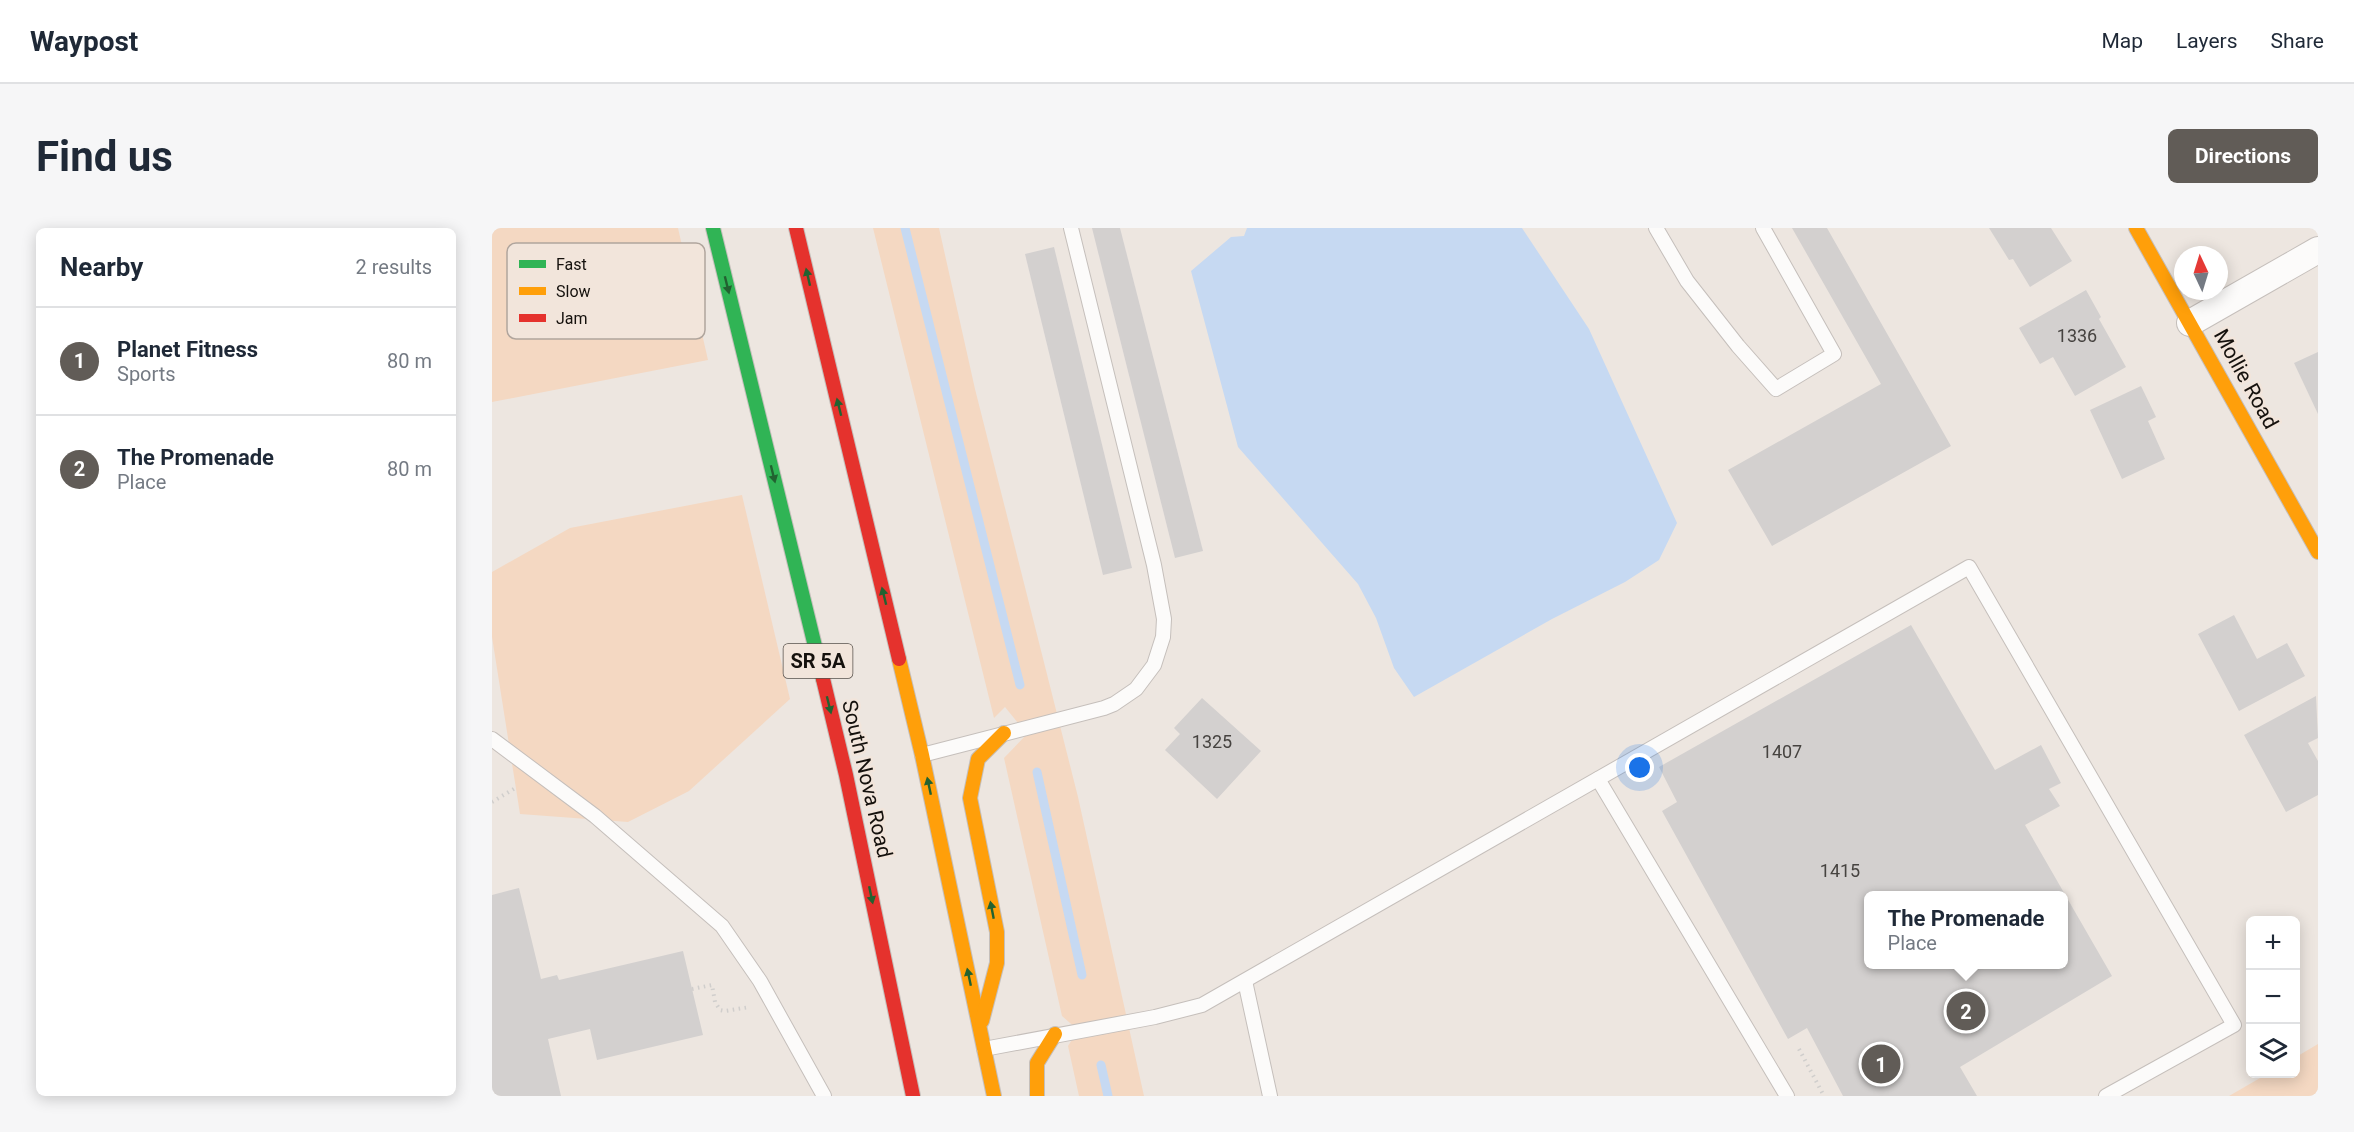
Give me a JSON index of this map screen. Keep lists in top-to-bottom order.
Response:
{
  "streets": {
    "main road": ["Mollie Road", "SR 5A", "South Nova Road"]
  },
  "house_numbers": [
    "1336",
    "1325",
    "1407",
    "1415"
  ],
  "legend": ["Fast", "Slow", "Jam"],
  "north": "top",
  "page": {
    "header": "Waypost",
    "nav": ["Map", "Layers", "Share"],
    "buttons": "Directions",
    "title": "Find us",
    "heading": ["Nearby", "2 results"],
    "list": [
      {
        "mark": "1",
        "name": "Planet Fitness",
        "note": "Sports",
        "value": "80 m"
      },
      {
        "mark": "2",
        "name": "The Promenade",
        "note": "Place",
        "value": "80 m"
      }
    ],
    "popup": ["The Promenade", "Place"],
    "map_buttons": ["+", "−"],
    "pins": ["2", "1"]
  }
}
